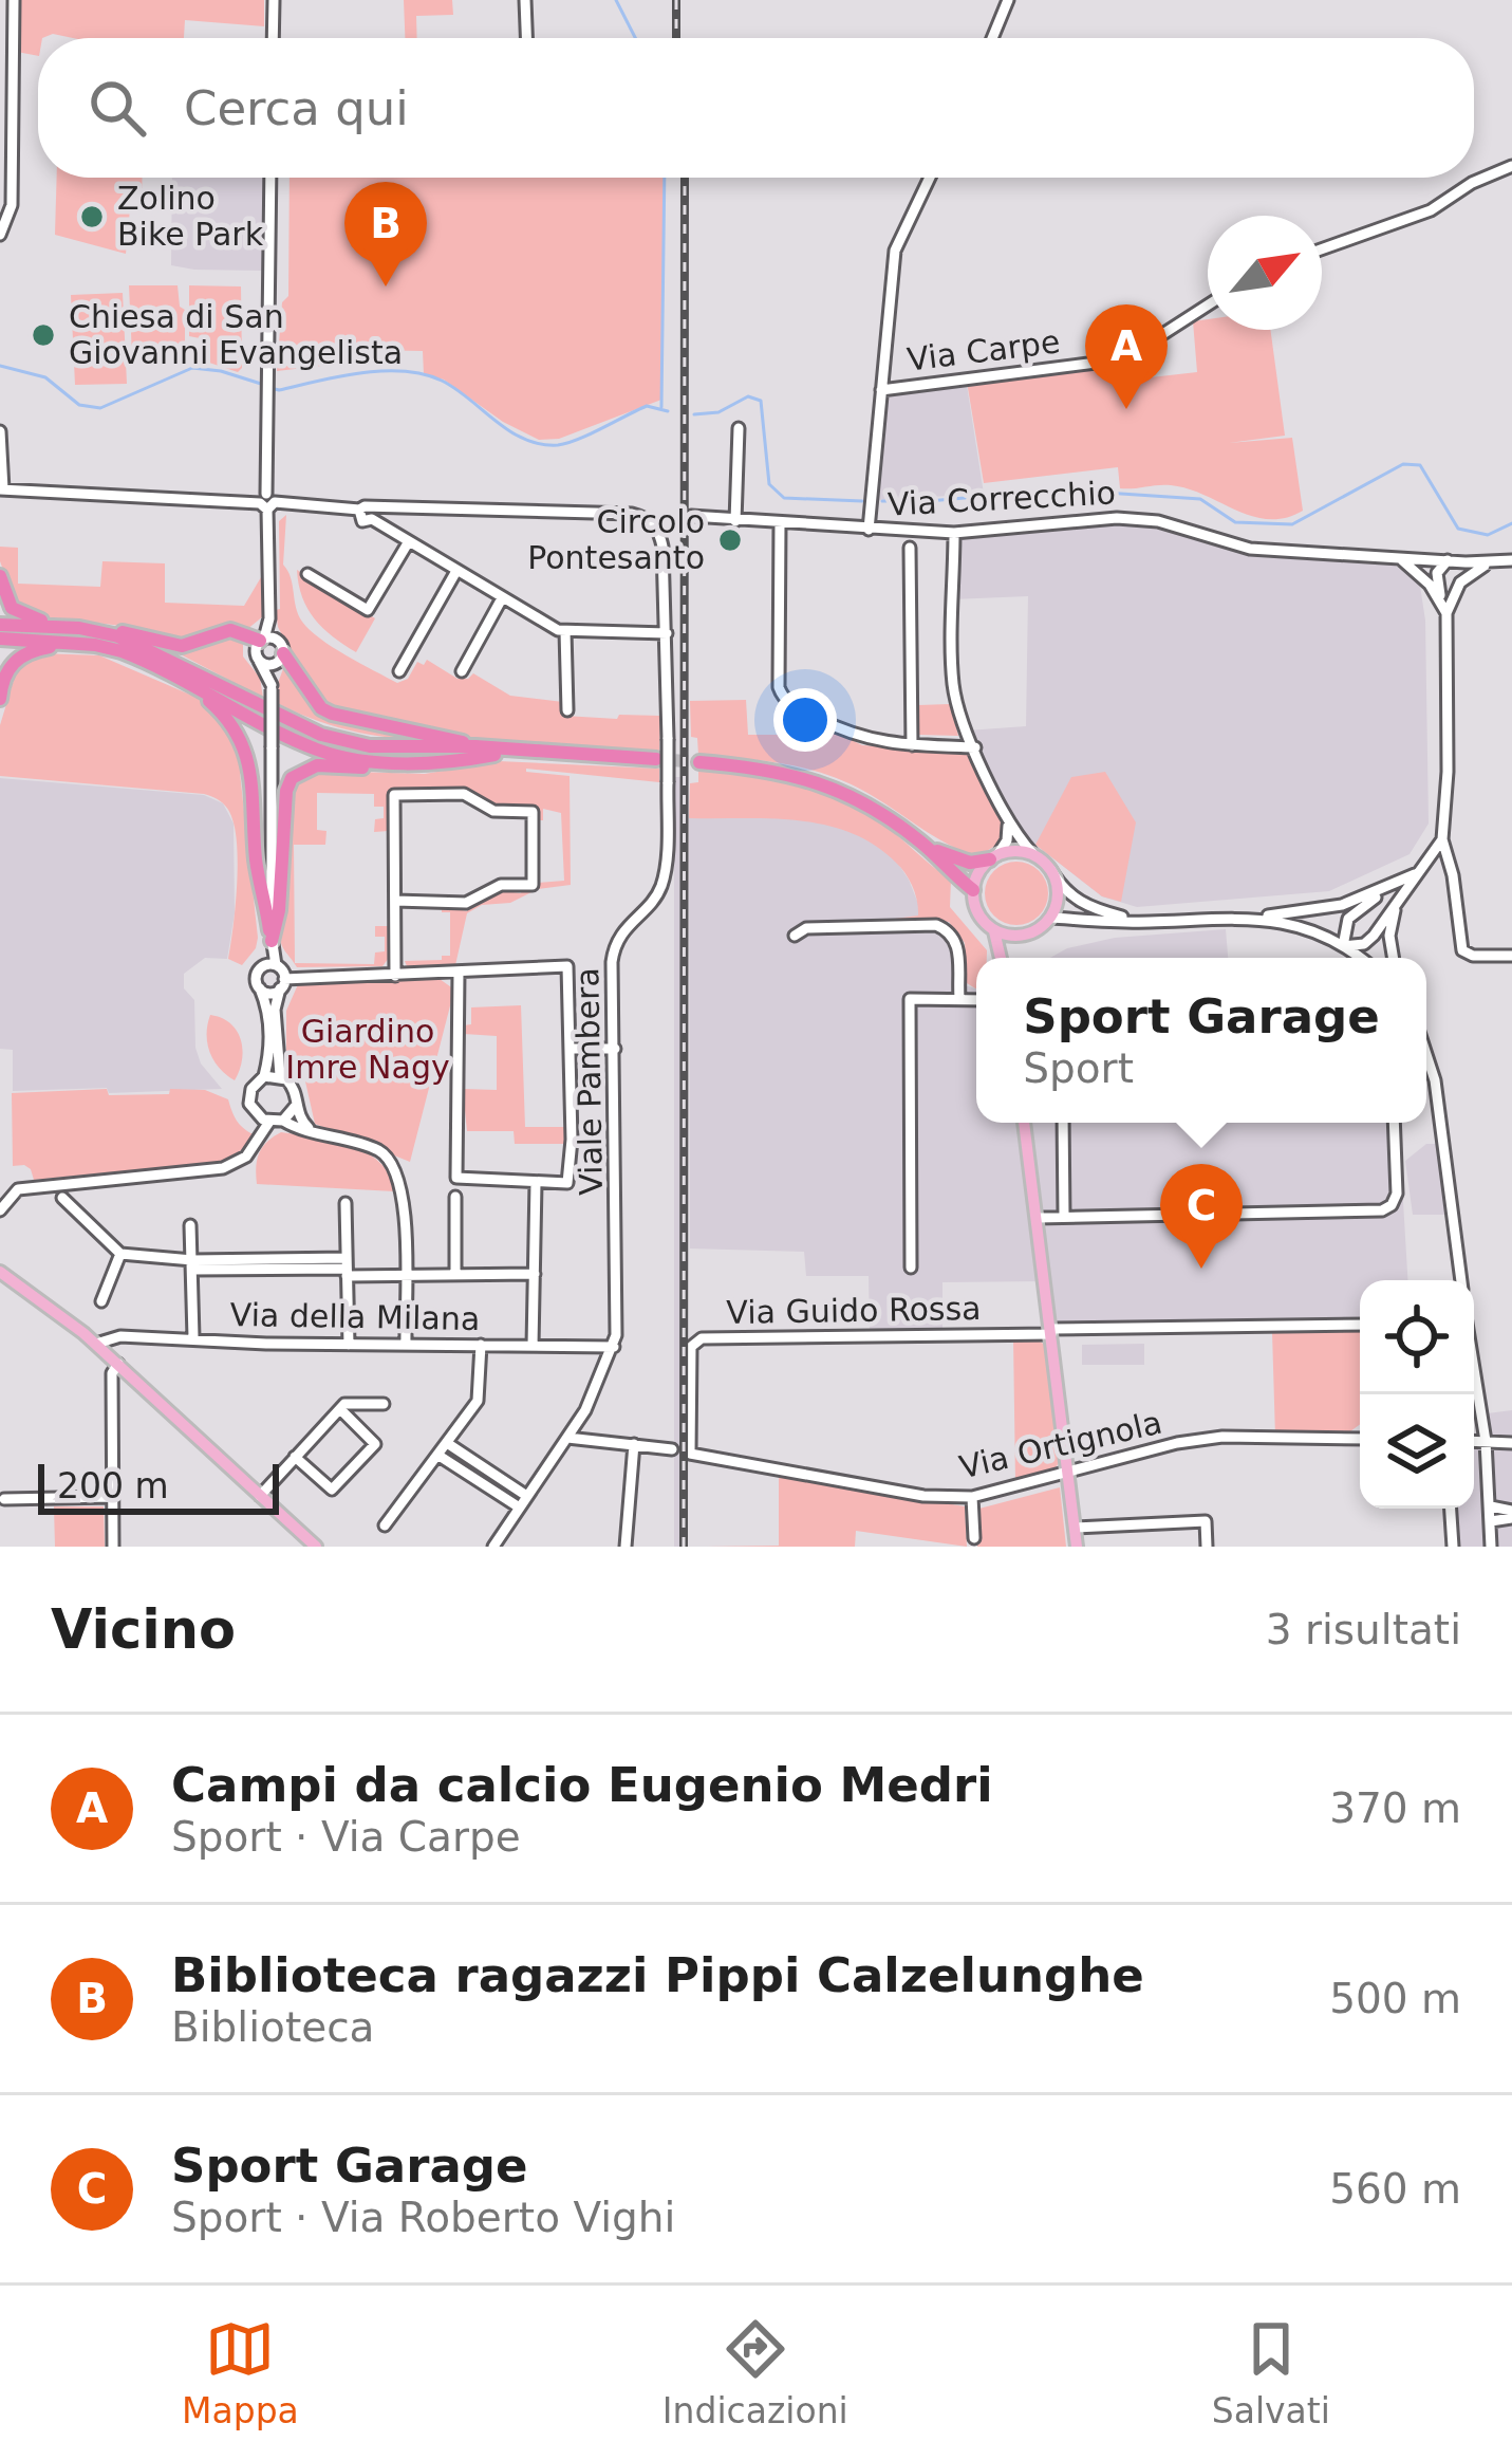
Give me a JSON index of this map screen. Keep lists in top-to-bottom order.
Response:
{
  "streets": {
    "street": [
      "Via Carpe",
      "Via Correcchio",
      "Viale Pambera",
      "Via Guido Rossa",
      "Via della Milana",
      "Via Ortignola"
    ]
  },
  "crossings": [
    ["Viale Pambera", "Via della Milana"],
    ["Via Guido Rossa", "Via Ortignola"]
  ],
  "parks": ["Giardino Imre Nagy"],
  "places": ["Zolino Bike Park", "Chiesa di San Giovanni Evangelista", "Circolo Pontesanto"],
  "scale_bar": "200 m",
  "north": "top right",
  "page": {
    "search": "Cerca qui",
    "pins": ["B", "A", "C"],
    "popup": ["Sport Garage", "Sport"],
    "scale": "200 m",
    "heading": ["Vicino", "3 risultati"],
    "list": [
      {
        "mark": "A",
        "name": "Campi da calcio Eugenio Medri",
        "note": "Sport · Via Carpe",
        "value": "370 m"
      },
      {
        "mark": "B",
        "name": "Biblioteca ragazzi Pippi Calzelunghe",
        "note": "Biblioteca",
        "value": "500 m"
      },
      {
        "mark": "C",
        "name": "Sport Garage",
        "note": "Sport · Via Roberto Vighi",
        "value": "560 m"
      }
    ],
    "nav": ["Mappa", "Indicazioni", "Salvati"]
  }
}
